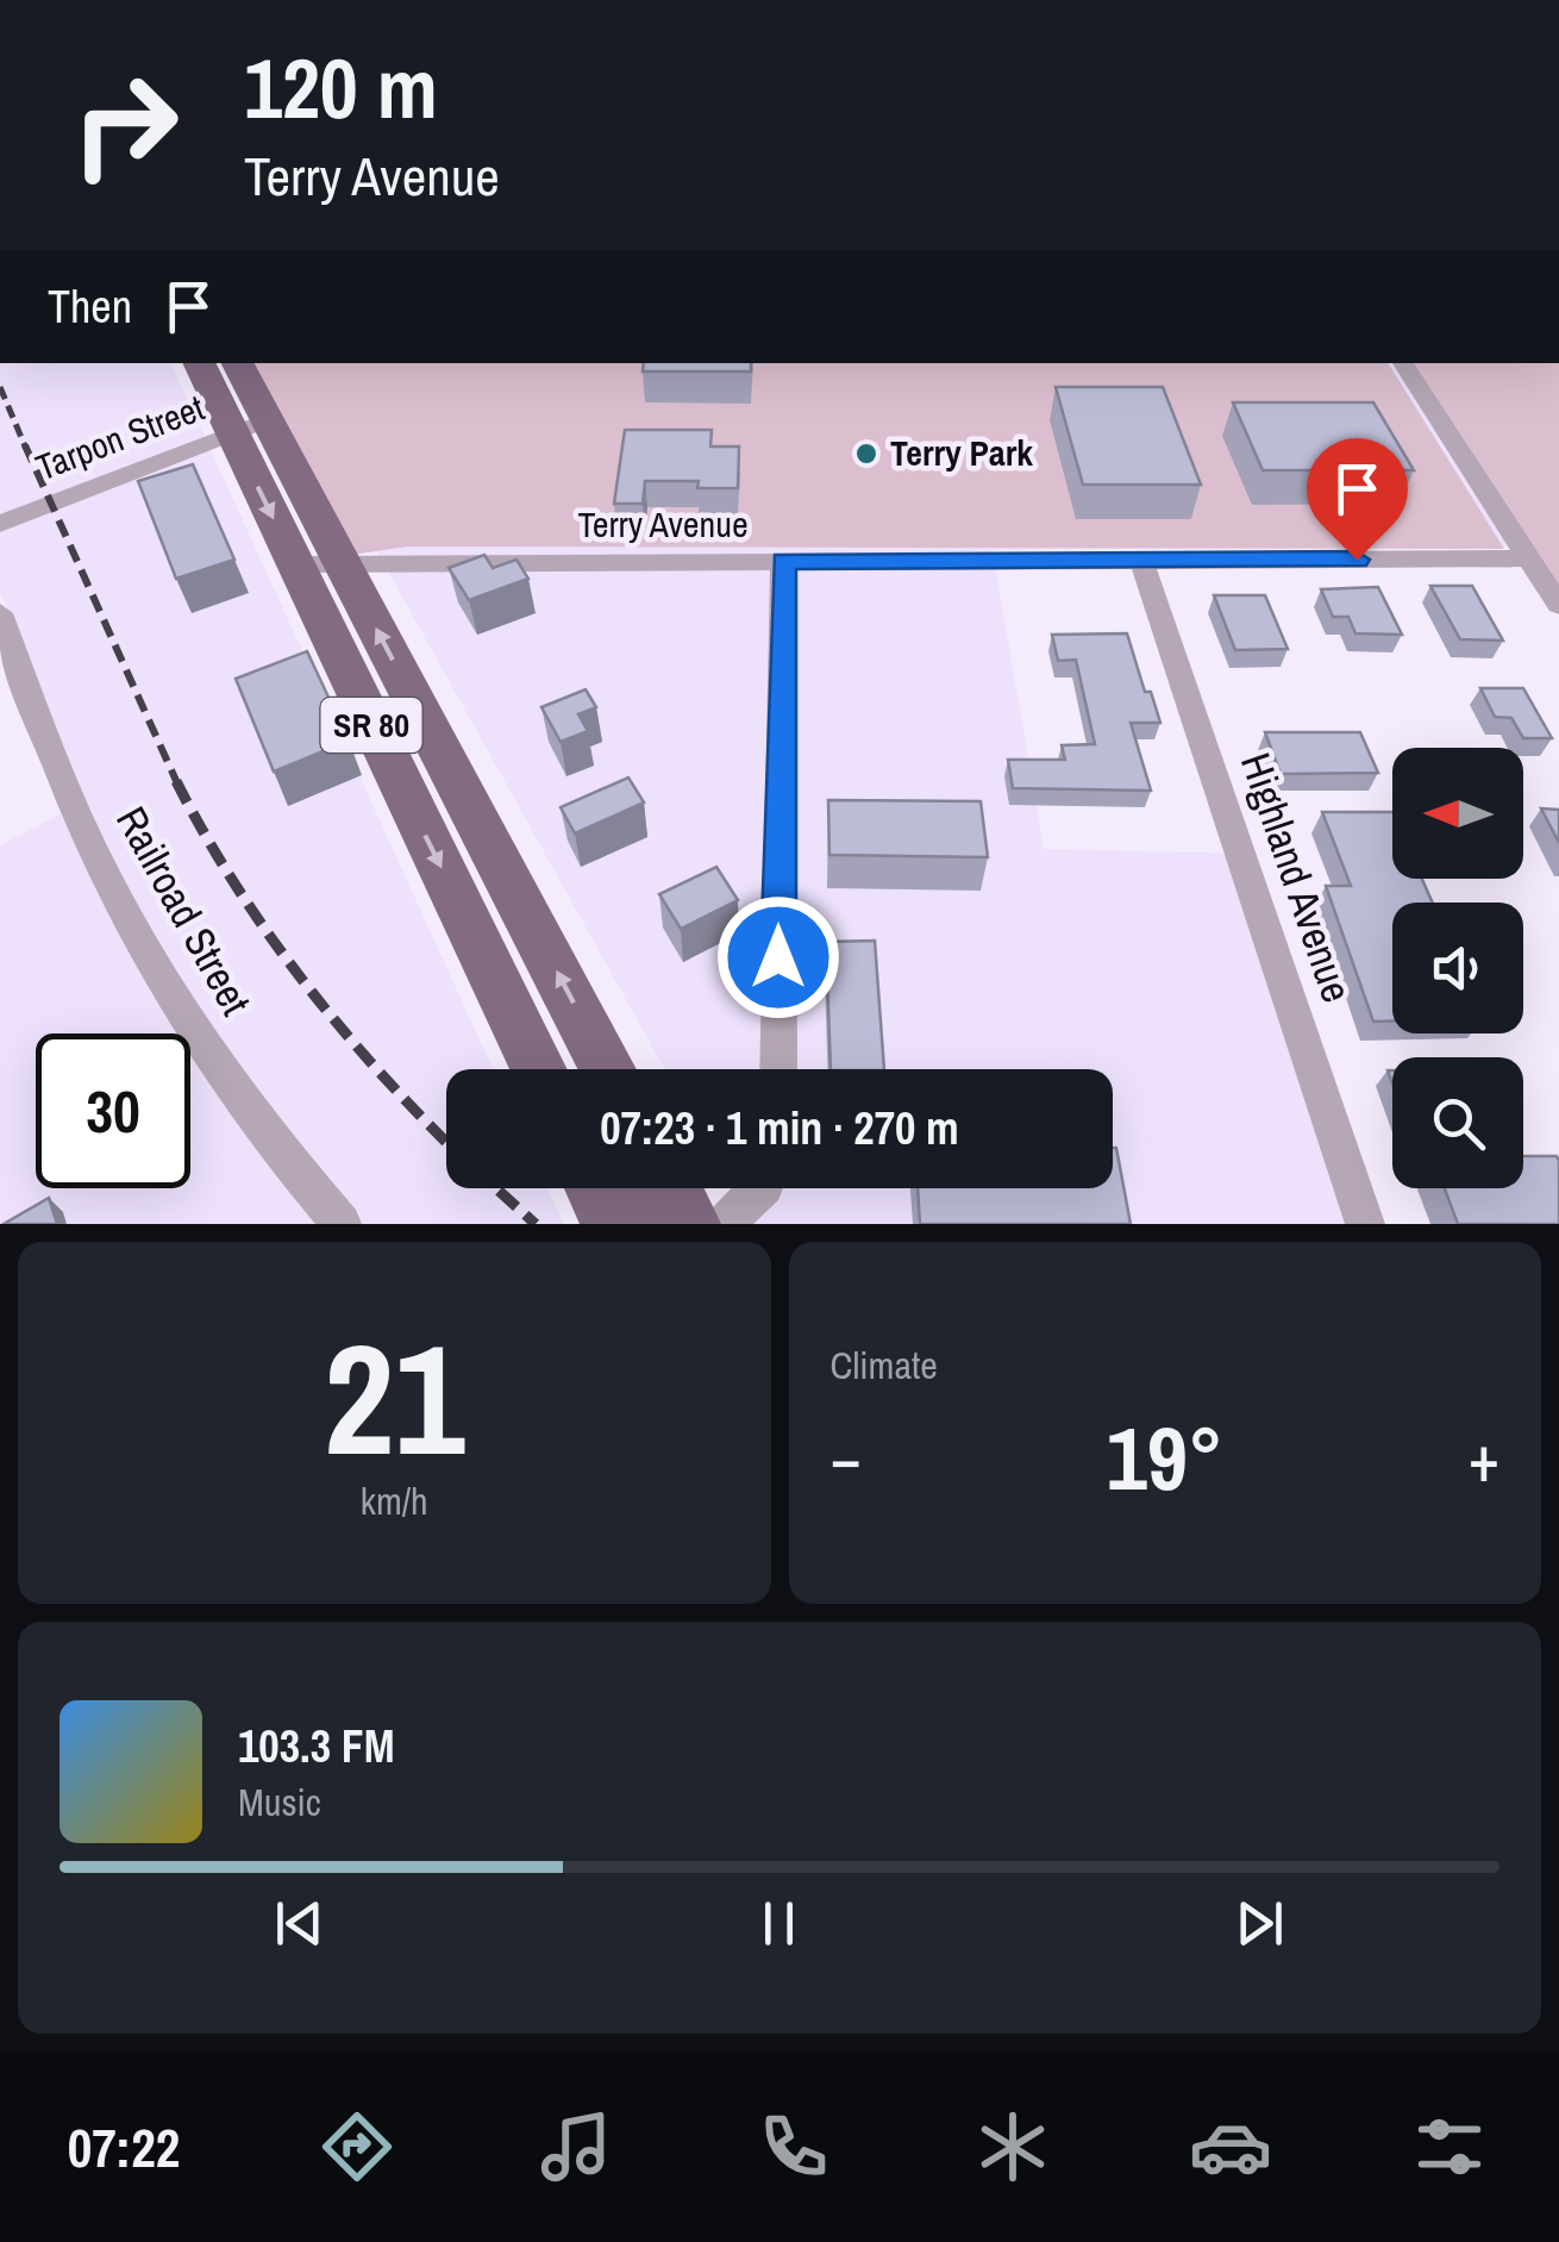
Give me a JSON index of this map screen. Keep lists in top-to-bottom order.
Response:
{
  "streets": {
    "main road": ["SR 80"],
    "street": [
      "Tarpon Street",
      "Terry Avenue",
      "Highland Avenue",
      "Railroad Street"
    ]
  },
  "crossings": [
    ["Tarpon Street", "SR 80"],
    ["Terry Avenue", "SR 80"],
    ["Terry Avenue", "Highland Avenue"]
  ],
  "places": ["Terry Park"],
  "north": "left",
  "page": {
    "turn": ["120 m", "Terry Avenue"],
    "then": "Then",
    "limit": "30",
    "trip": "07:23 · 1 min · 270 m",
    "tile": [
      ["21", "km/h"],
      "Climate"
    ],
    "heat": ["−", "19°", "+"],
    "song": ["103.3 FM", "Music"],
    "tabs": "07:22"
  }
}
